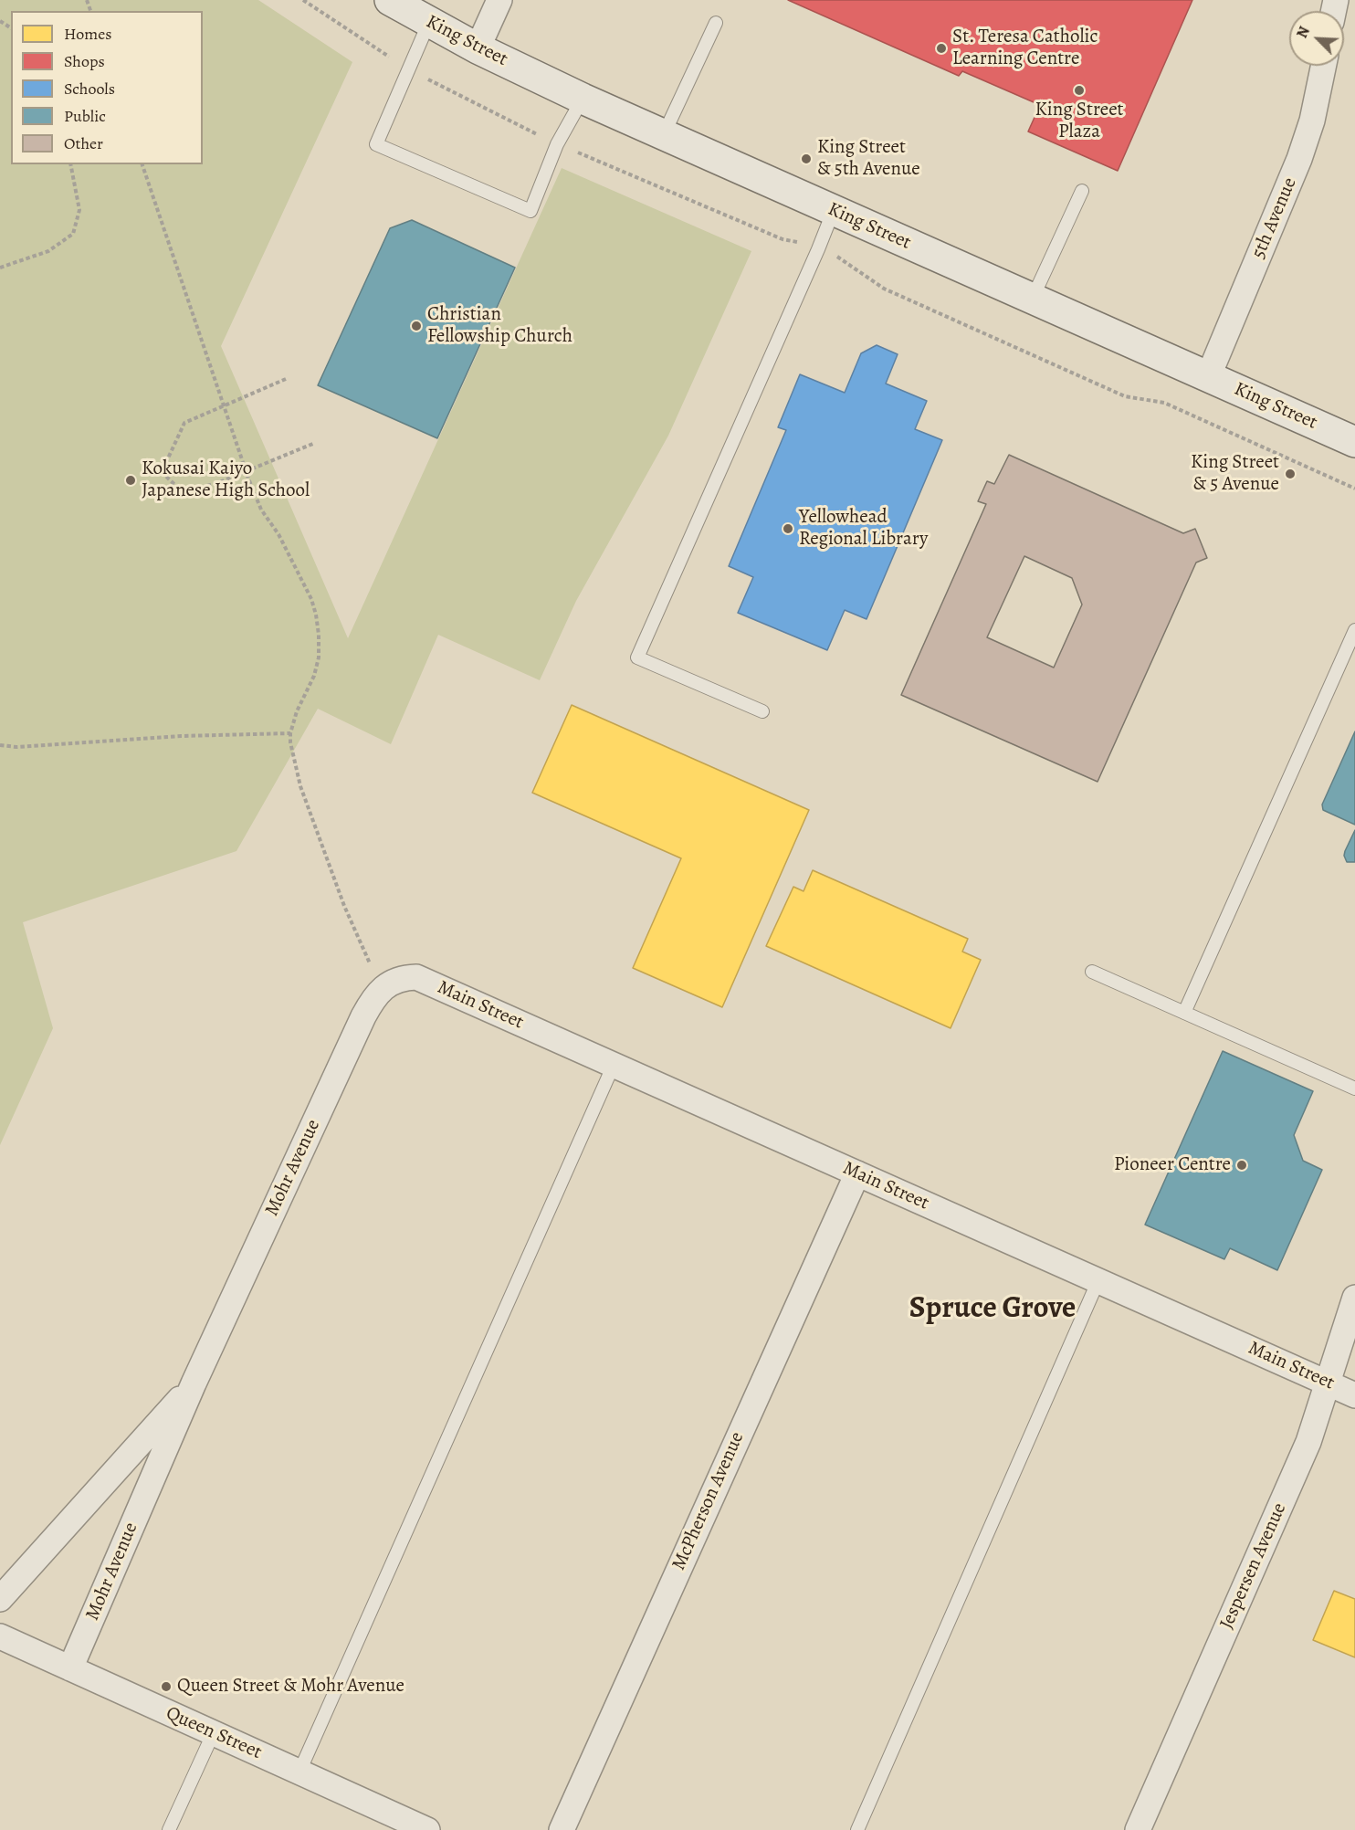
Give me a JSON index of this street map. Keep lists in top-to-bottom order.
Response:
{
  "streets": {
    "street": [
      "King Street",
      "5th Avenue",
      "Main Street",
      "Mohr Avenue",
      "McPherson Avenue",
      "Jespersen Avenue",
      "Queen Street"
    ]
  },
  "crossings": [
    ["King Street", "5th Avenue"],
    ["Main Street", "Mohr Avenue"],
    ["Main Street", "McPherson Avenue"],
    ["Main Street", "Jespersen Avenue"],
    ["Mohr Avenue", "Queen Street"]
  ],
  "districts": ["Spruce Grove"],
  "places": [
    "St. Teresa Catholic Learning Centre",
    "King Street Plaza",
    "King Street & 5th Avenue",
    "Christian Fellowship Church",
    "King Street & 5 Avenue",
    "Kokusai Kaiyo Japanese High School",
    "Yellowhead Regional Library",
    "Pioneer Centre",
    "Queen Street & Mohr Avenue"
  ],
  "legend": [
    "Homes",
    "Shops",
    "Schools",
    "Public",
    "Other"
  ],
  "north": "top left"
}
